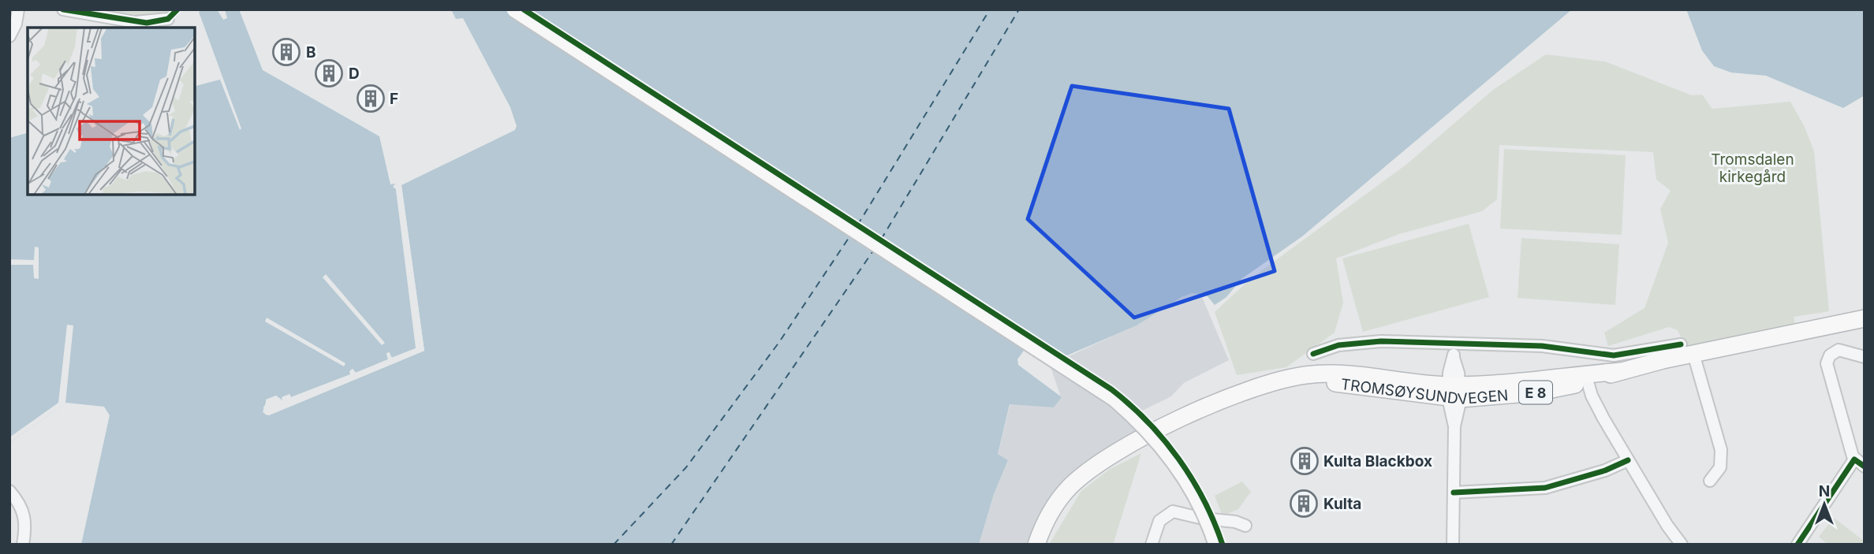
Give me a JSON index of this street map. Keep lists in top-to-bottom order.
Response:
{
  "streets": {
    "highway": ["TROMSØYSUNDVEGEN", "E 8"]
  },
  "parks": ["Tromsdalen kirkegård"],
  "places": {
    "building": [
      "B",
      "D",
      "F",
      "Kulta Blackbox",
      "Kulta"
    ]
  },
  "north": "top"
}
